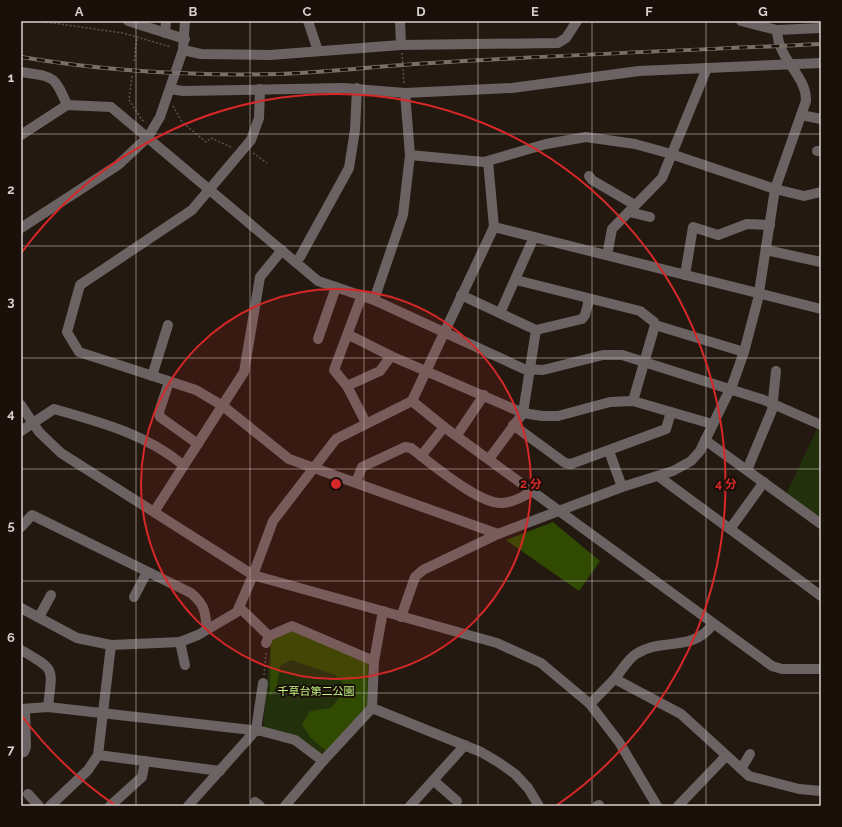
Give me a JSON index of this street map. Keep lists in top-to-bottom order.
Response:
{
  "parks": ["千草台第二公園"],
  "grid": {
    "columns": [
      "A",
      "B",
      "C",
      "D",
      "E",
      "F",
      "G"
    ],
    "rows": [
      "1",
      "2",
      "3",
      "4",
      "5",
      "6",
      "7"
    ]
  },
  "rings": ["2 分", "4 分"]
}
